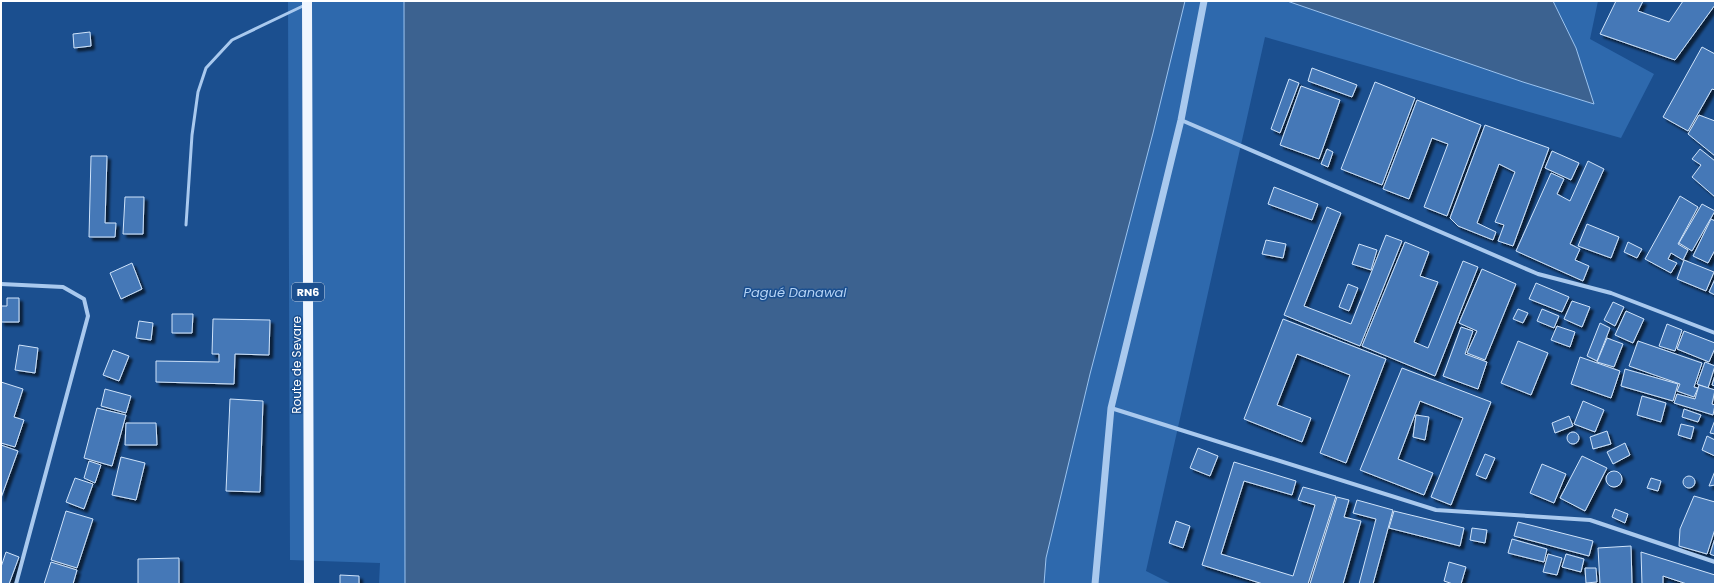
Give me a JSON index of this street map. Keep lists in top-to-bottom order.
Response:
{
  "streets": {
    "main road": ["RN6", "Route de Sevare"]
  },
  "water": ["Pagué Danawal"]
}
